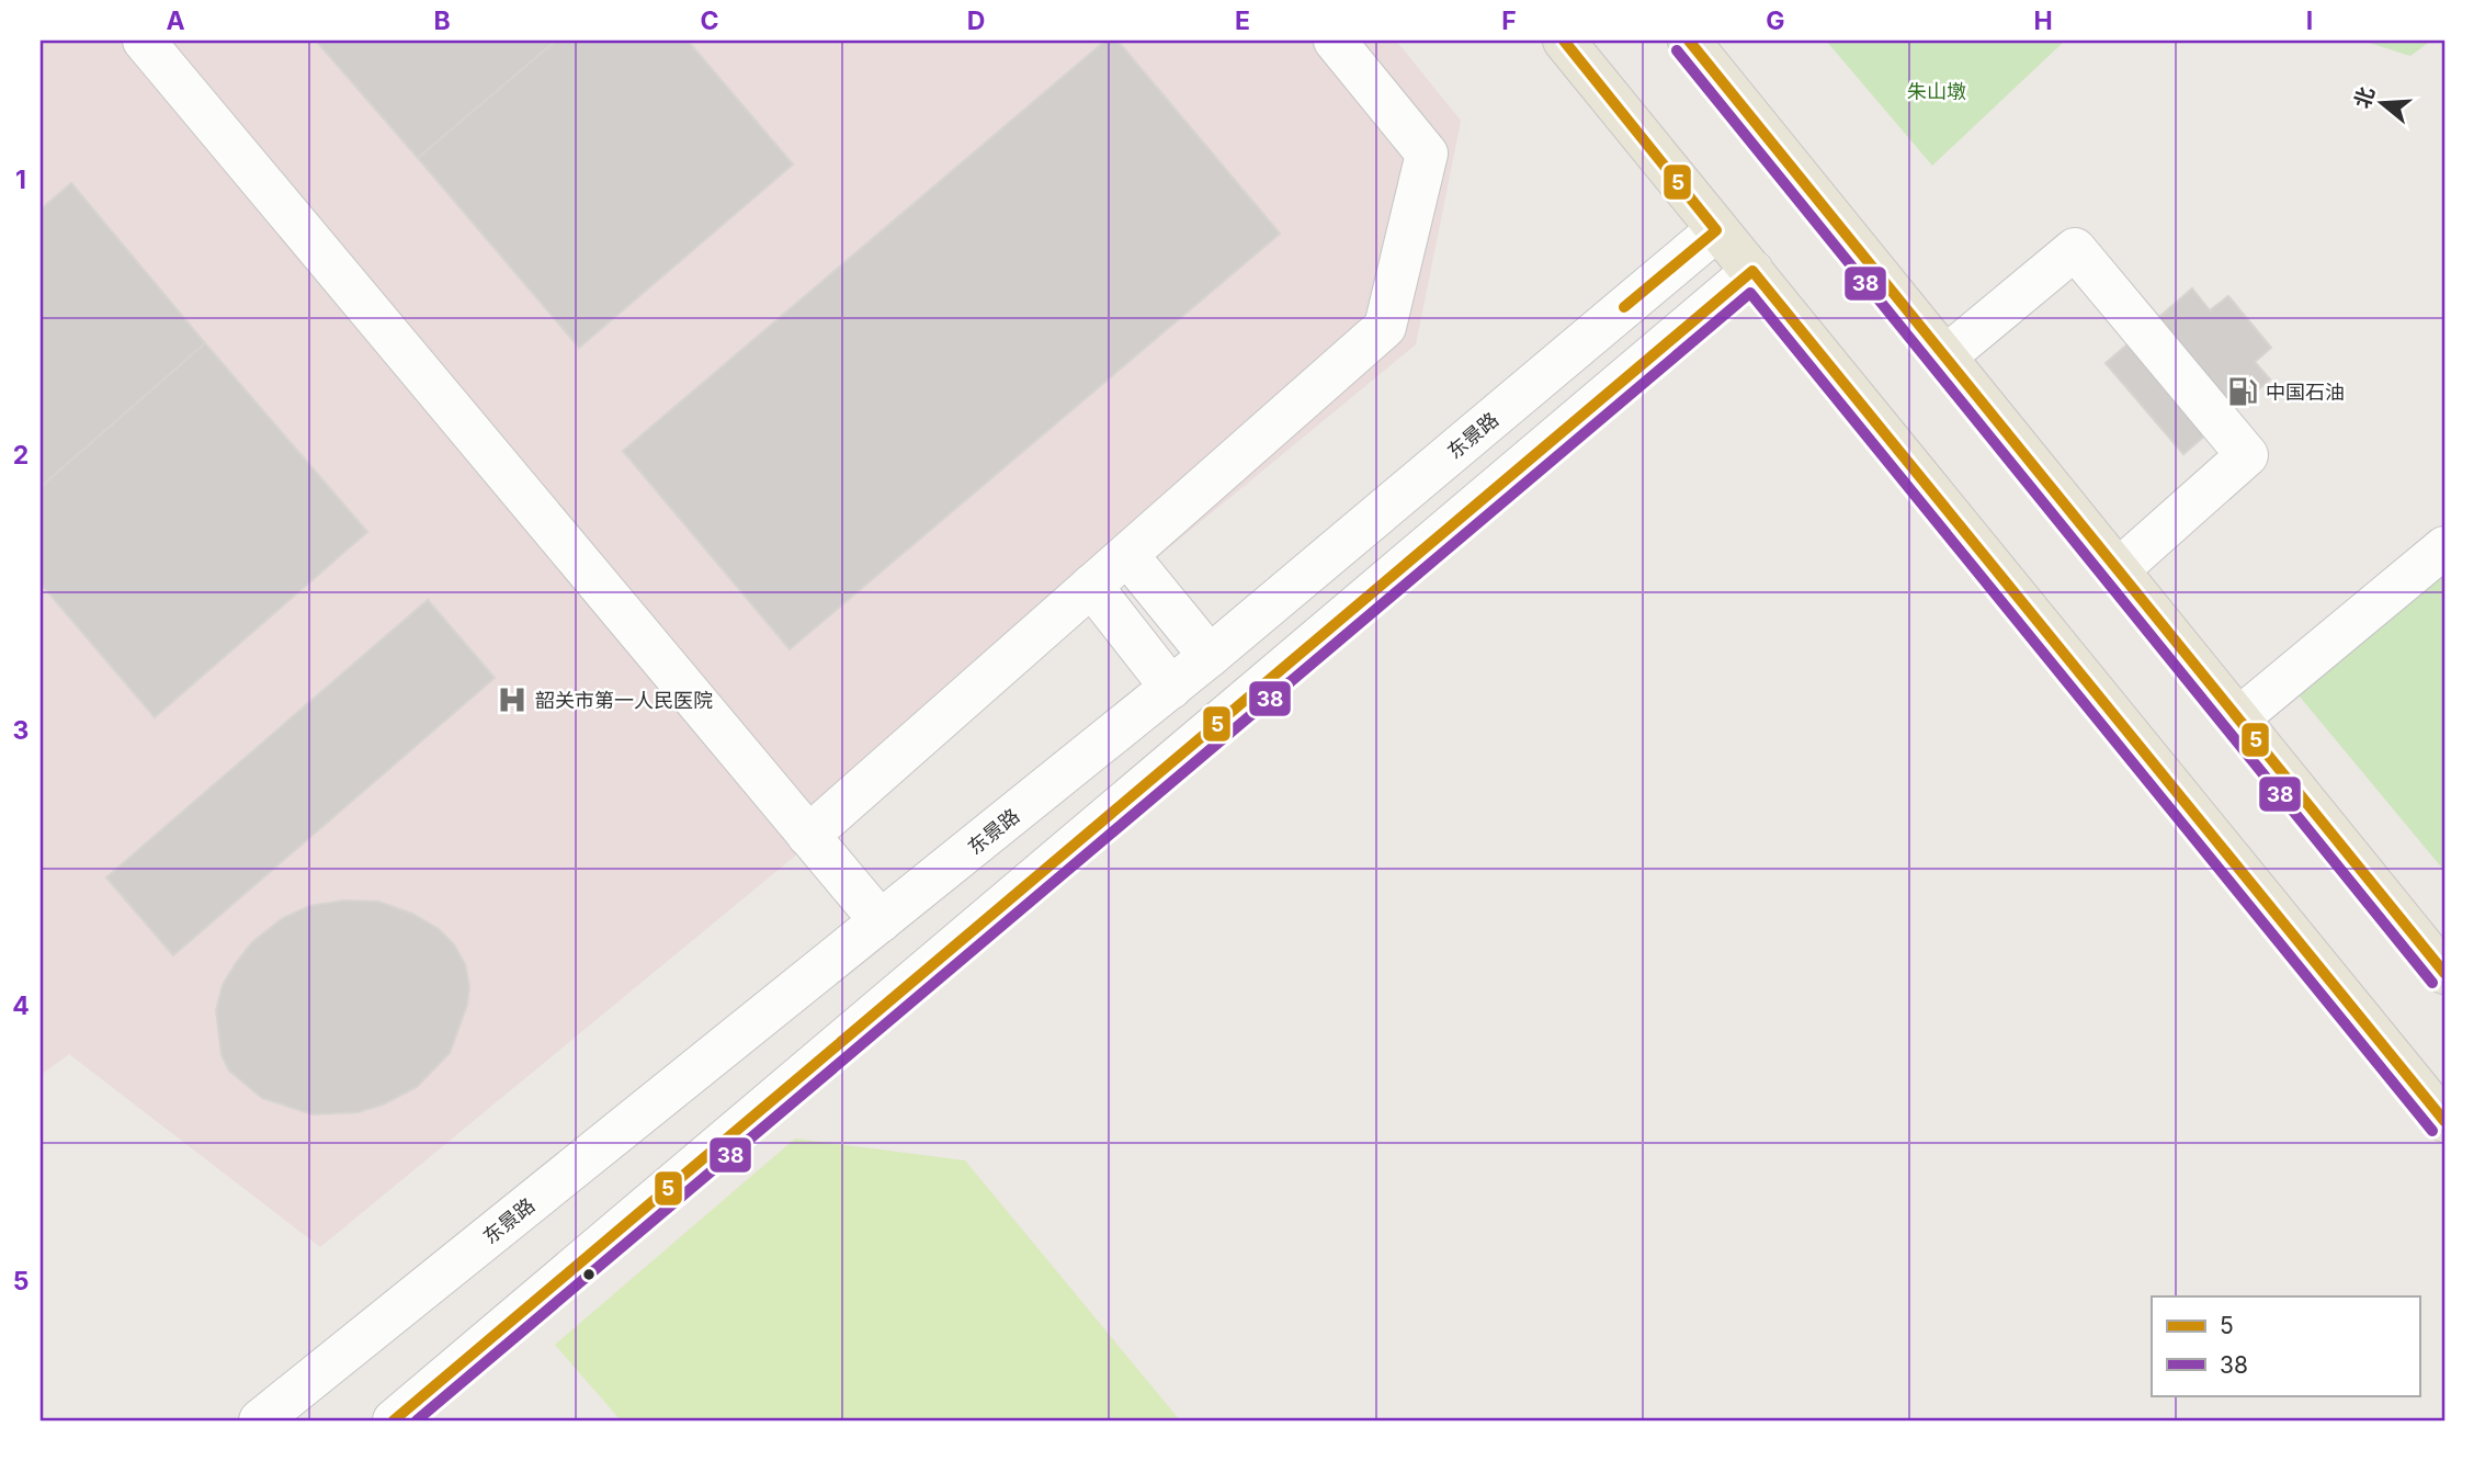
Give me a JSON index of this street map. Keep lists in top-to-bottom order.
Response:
{
  "streets": {
    "street": ["东景路"]
  },
  "parks": ["朱山墩"],
  "places": {
    "fuel station": ["中国石油"],
    "hospital": ["韶关市第一人民医院"]
  },
  "lines": ["transit line 5", "transit line 38"],
  "legend": ["5", "38"],
  "north": "left",
  "grid": {
    "columns": [
      "A",
      "B",
      "C",
      "D",
      "E",
      "F",
      "G",
      "H",
      "I"
    ],
    "rows": [
      "1",
      "2",
      "3",
      "4",
      "5"
    ]
  }
}
